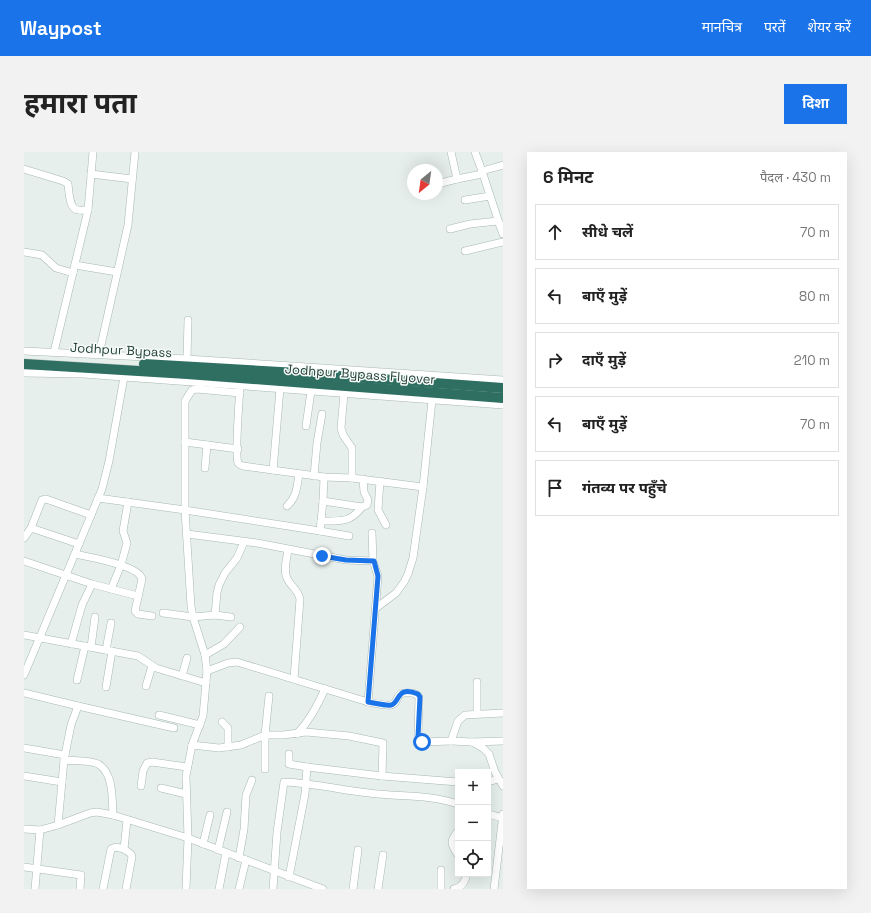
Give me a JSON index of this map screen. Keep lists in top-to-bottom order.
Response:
{
  "streets": {
    "highway": ["Jodhpur Bypass", "Jodhpur Bypass Flyover"]
  },
  "crossings": [
    ["Jodhpur Bypass", "Jodhpur Bypass Flyover"]
  ],
  "north": "bottom left",
  "page": {
    "header": "Waypost",
    "nav": ["मानचित्र", "परतें", "शेयर करें"],
    "buttons": "दिशा",
    "title": "हमारा पता",
    "heading": ["6 मिनट", "पैदल · 430 m"],
    "list": [
      ["सीधे चलें", "70 m"],
      ["बाएँ मुड़ें", "80 m"],
      ["दाएँ मुड़ें", "210 m"],
      ["बाएँ मुड़ें", "70 m"],
      "गंतव्य पर पहुँचे"
    ],
    "map_buttons": ["+", "−"]
  }
}
